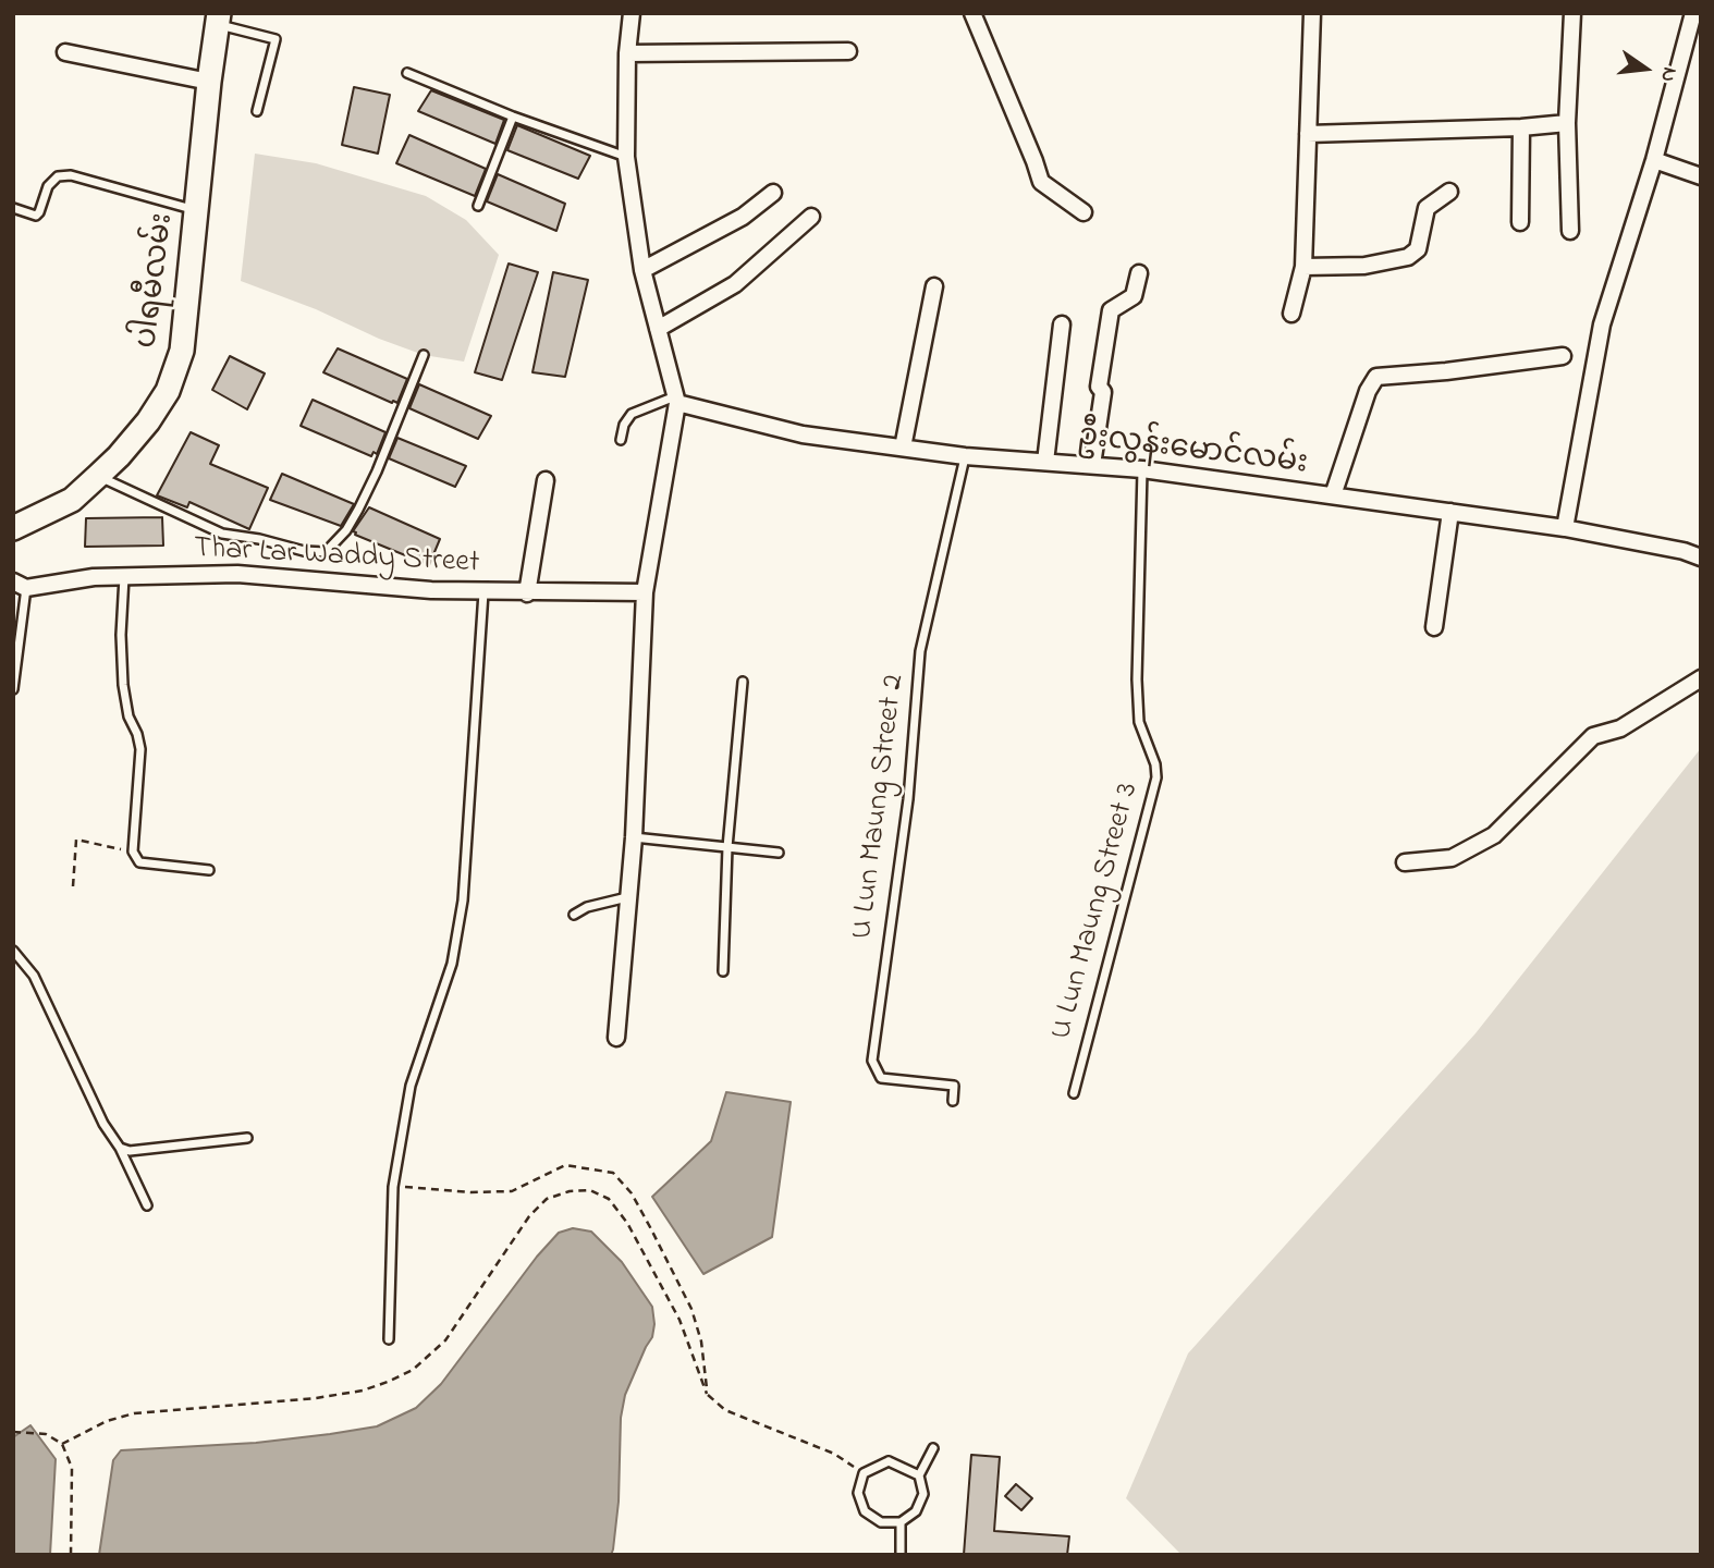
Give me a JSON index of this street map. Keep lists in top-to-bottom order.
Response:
{
  "streets": {
    "main road": ["ပါရမီလမ်း"],
    "street": ["ဦးလွန်းမောင်လမ်း", "Thar Lar Waddy Street"],
    "lane": ["U Lun Maung Street 2", "U Lun Maung Street 3"]
  },
  "crossings": [
    ["ဦးလွန်းမောင်လမ်း", "U Lun Maung Street 2"],
    ["ဦးလွန်းမောင်လမ်း", "U Lun Maung Street 3"]
  ],
  "north": "right"
}
